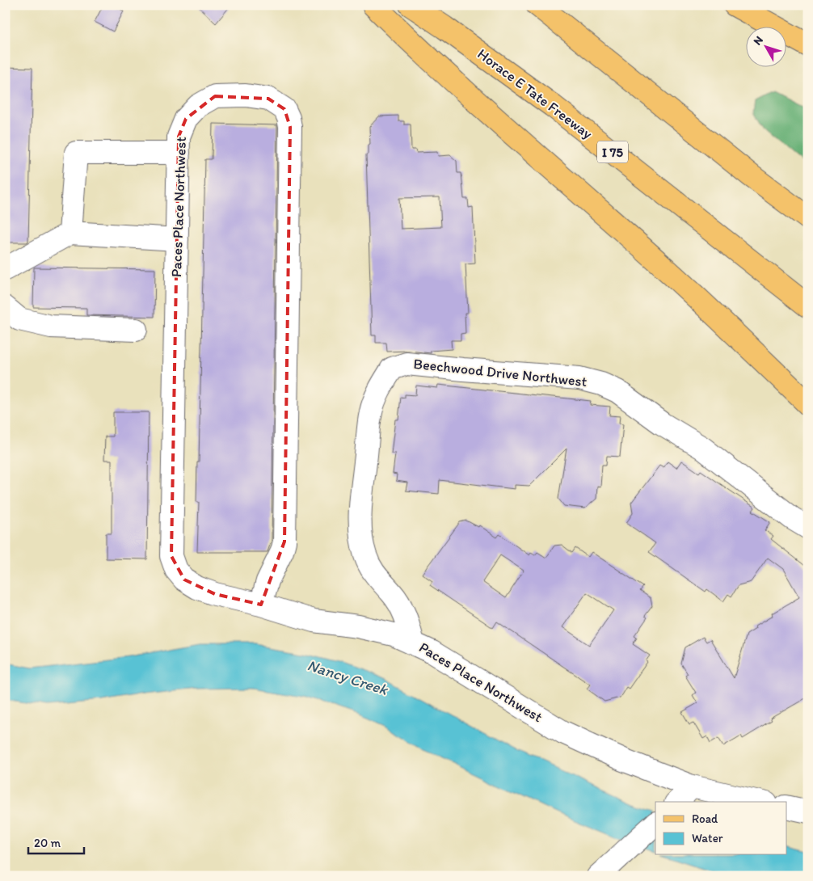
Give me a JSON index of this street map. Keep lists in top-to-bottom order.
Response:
{
  "streets": {
    "main road": ["Horace E Tate Freeway", "I 75"],
    "street": ["Paces Place Northwest", "Beechwood Drive Northwest"]
  },
  "crossings": [
    ["Paces Place Northwest", "Beechwood Drive Northwest"]
  ],
  "water": ["Nancy Creek"],
  "legend": ["Road", "Water"],
  "scale_bar": "20 m",
  "north": "top left"
}
